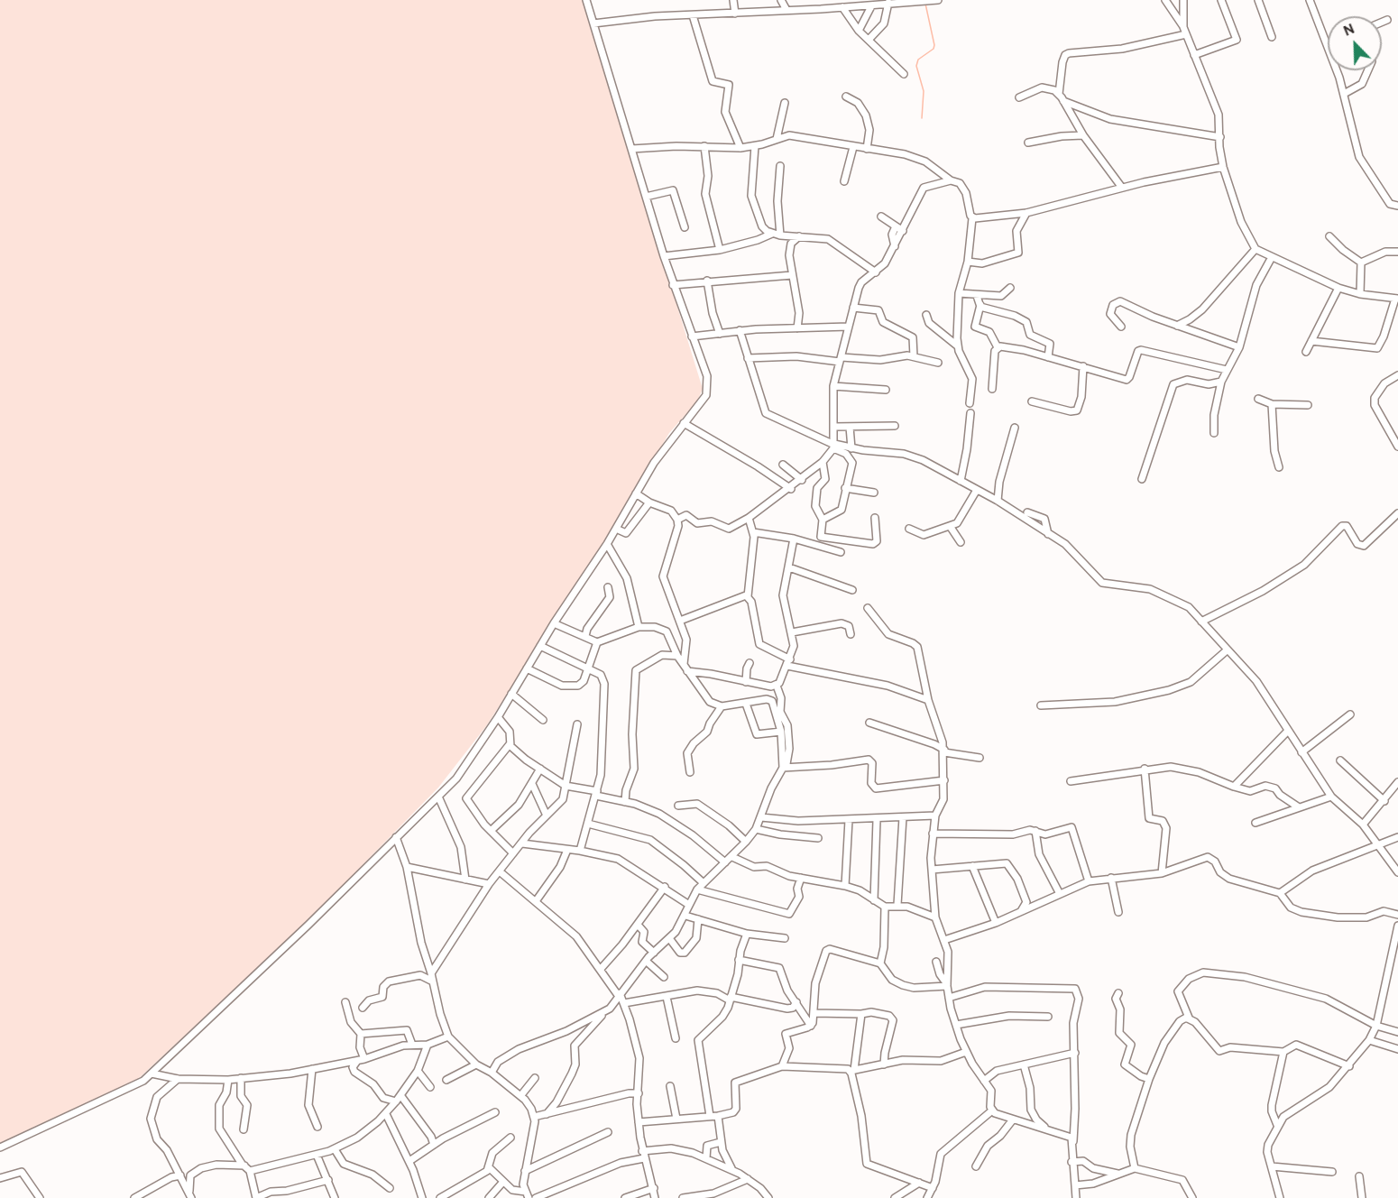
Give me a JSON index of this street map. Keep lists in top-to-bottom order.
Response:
{
  "north": "top left"
}
